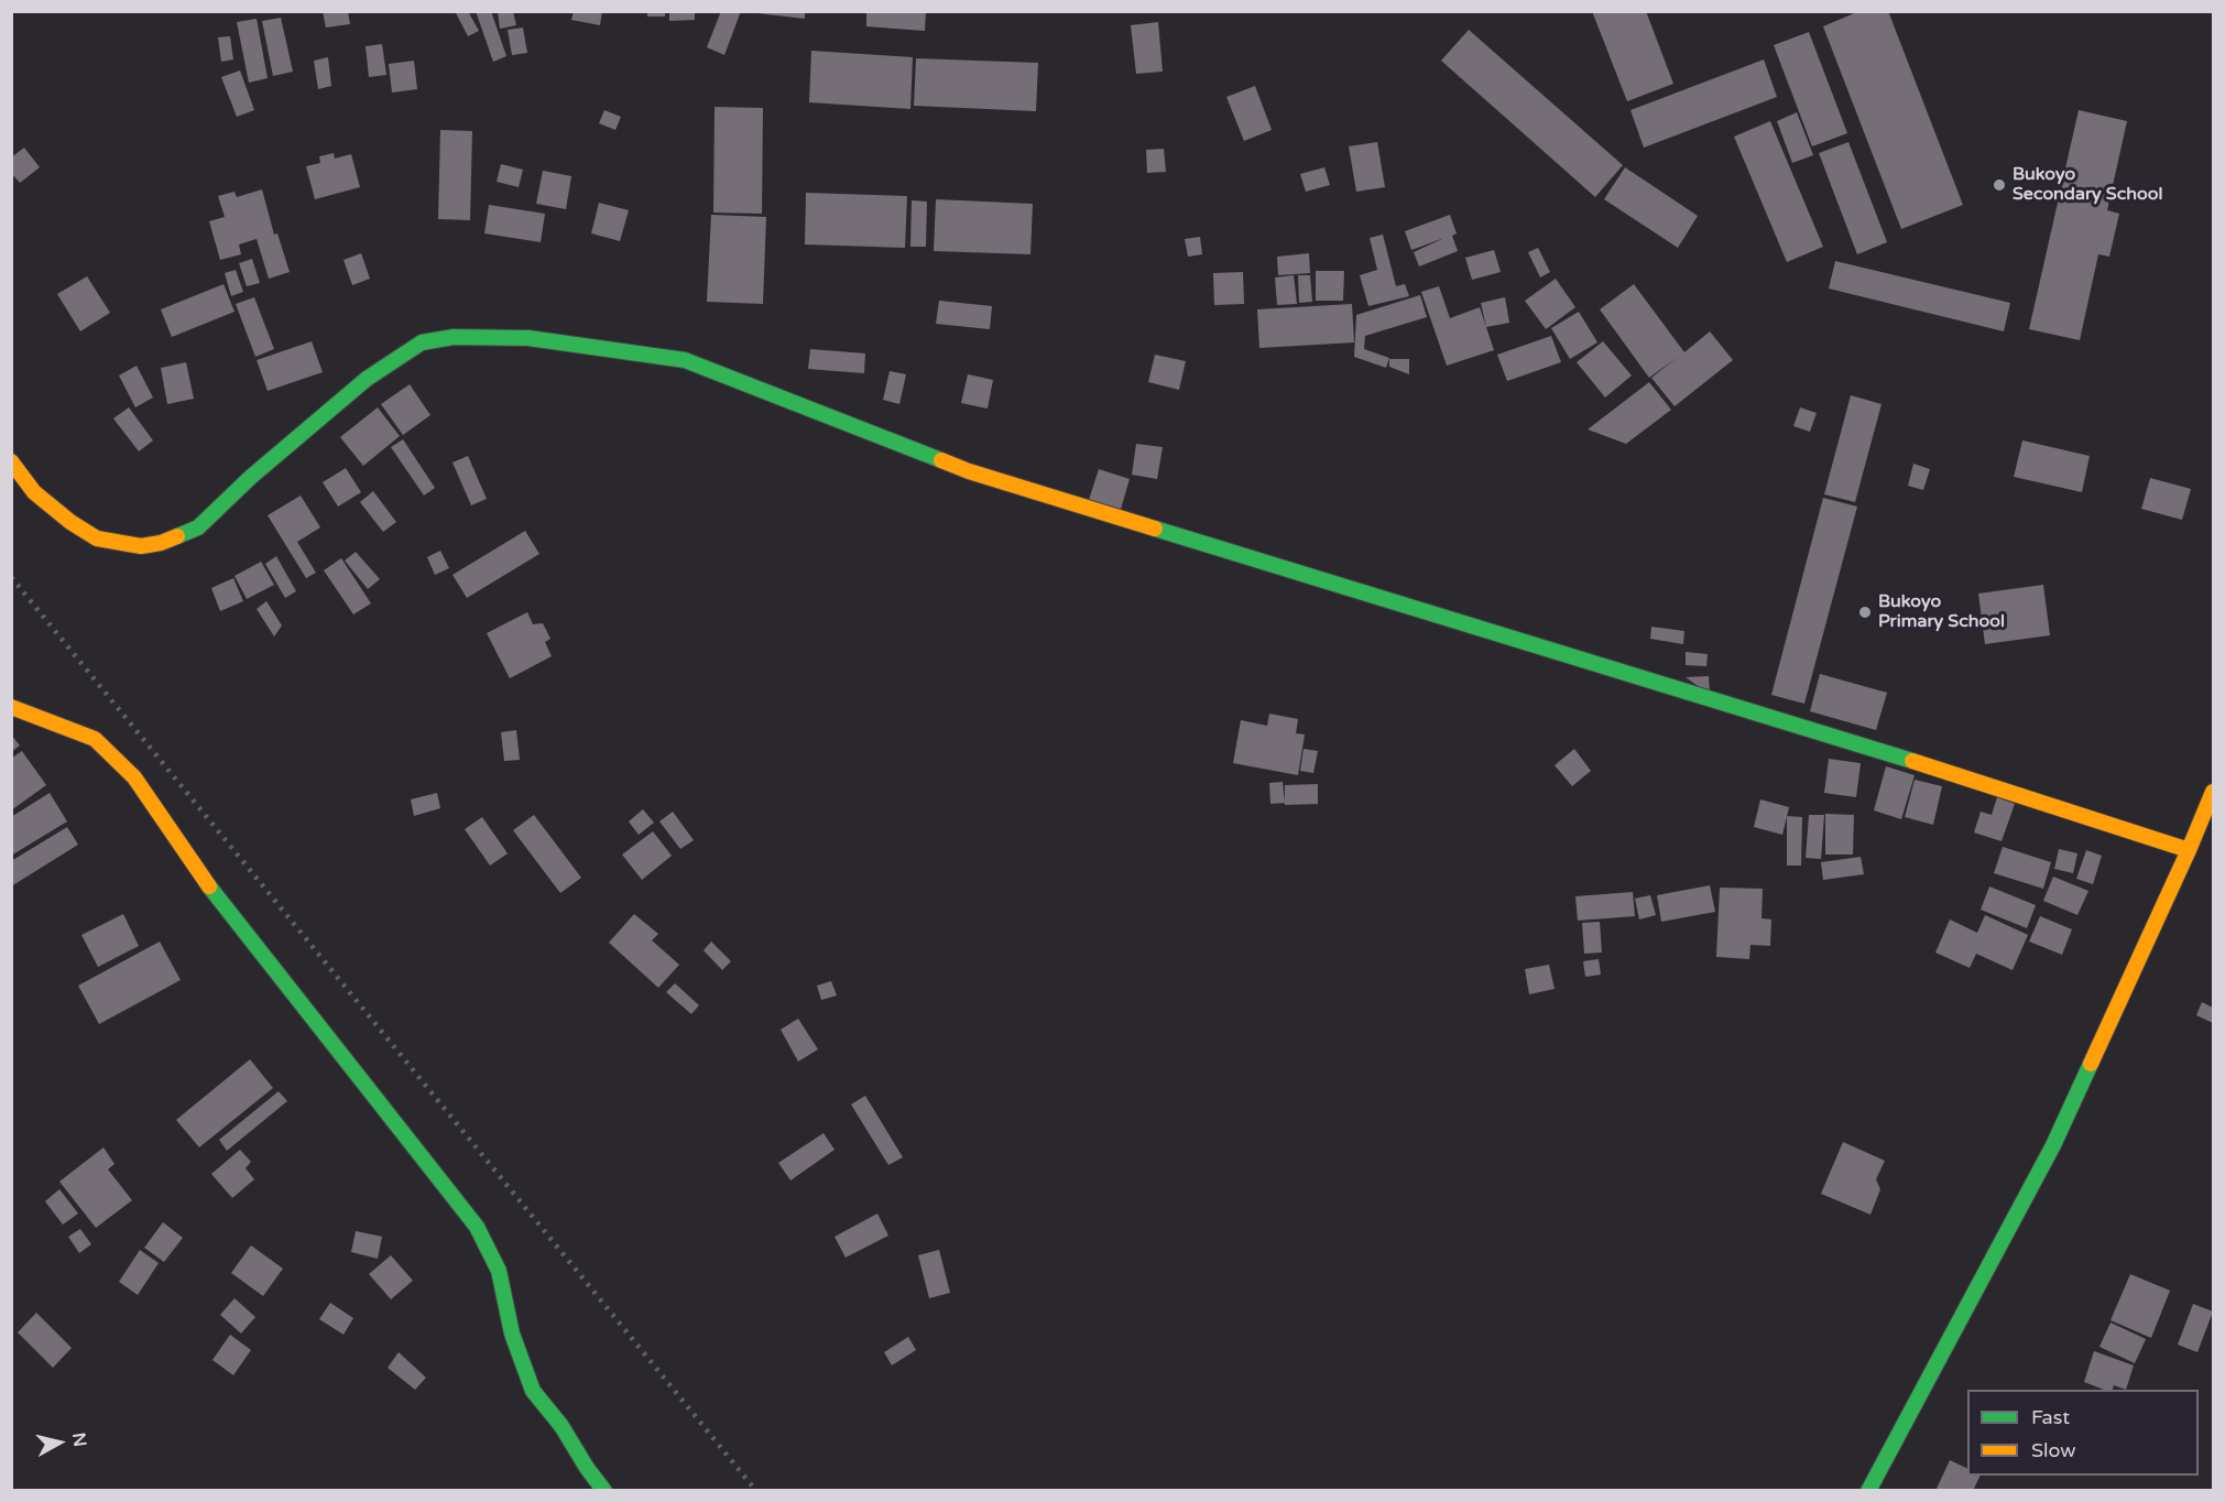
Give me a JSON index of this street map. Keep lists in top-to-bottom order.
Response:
{
  "places": ["Bukoyo Secondary School", "Bukoyo Primary School"],
  "legend": ["Fast", "Slow"],
  "north": "right"
}
